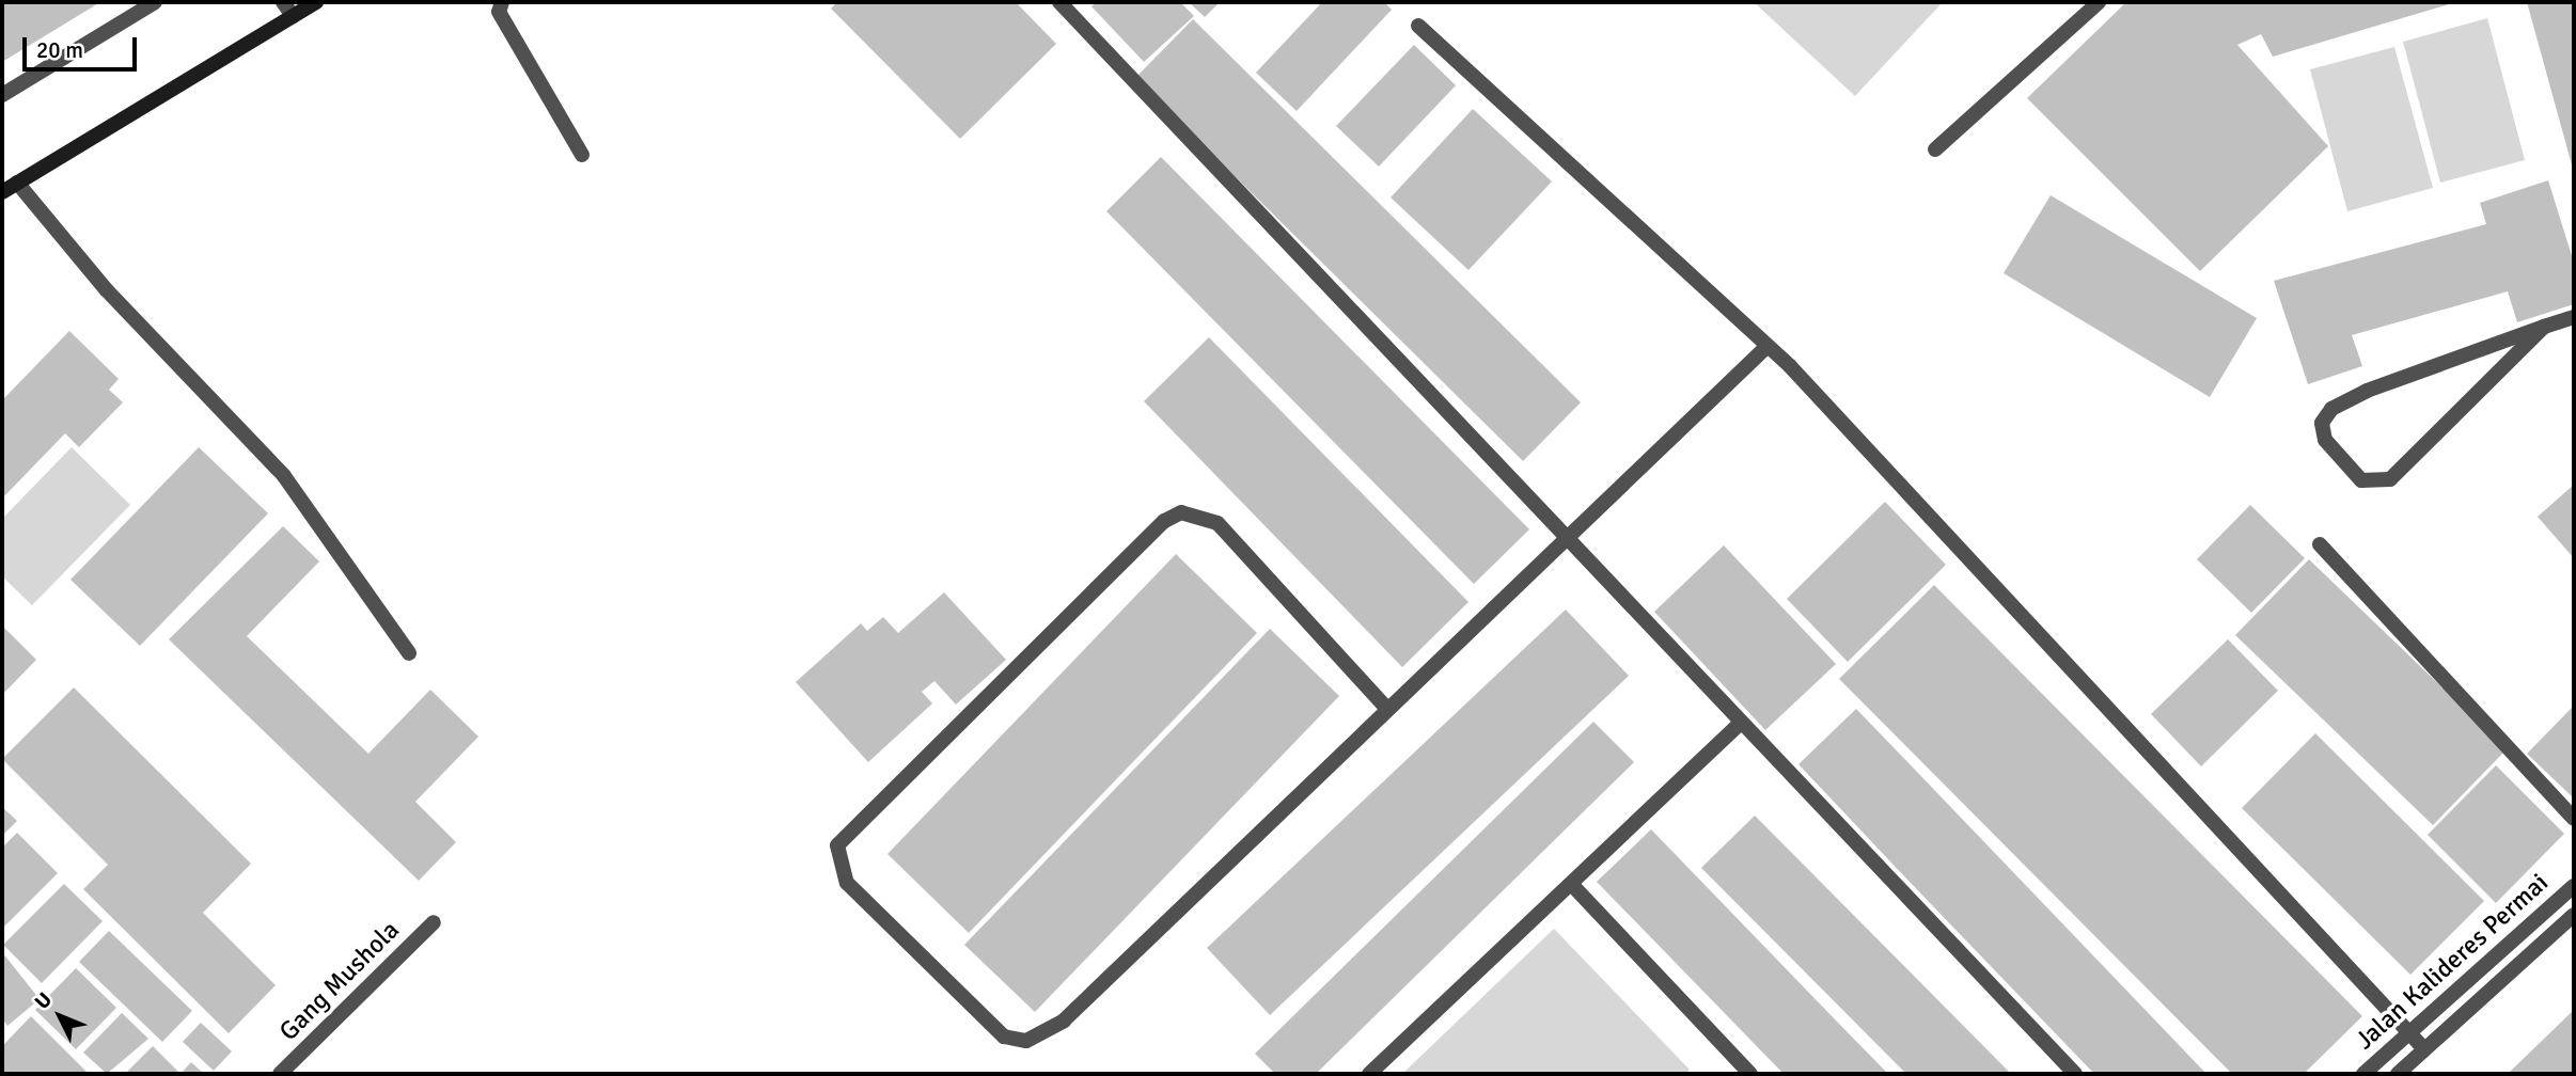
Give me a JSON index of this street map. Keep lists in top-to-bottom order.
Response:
{
  "streets": {
    "street": ["Jalan Kalideres Permai", "Gang Mushola"]
  },
  "scale_bar": "20 m",
  "north": "top left"
}
